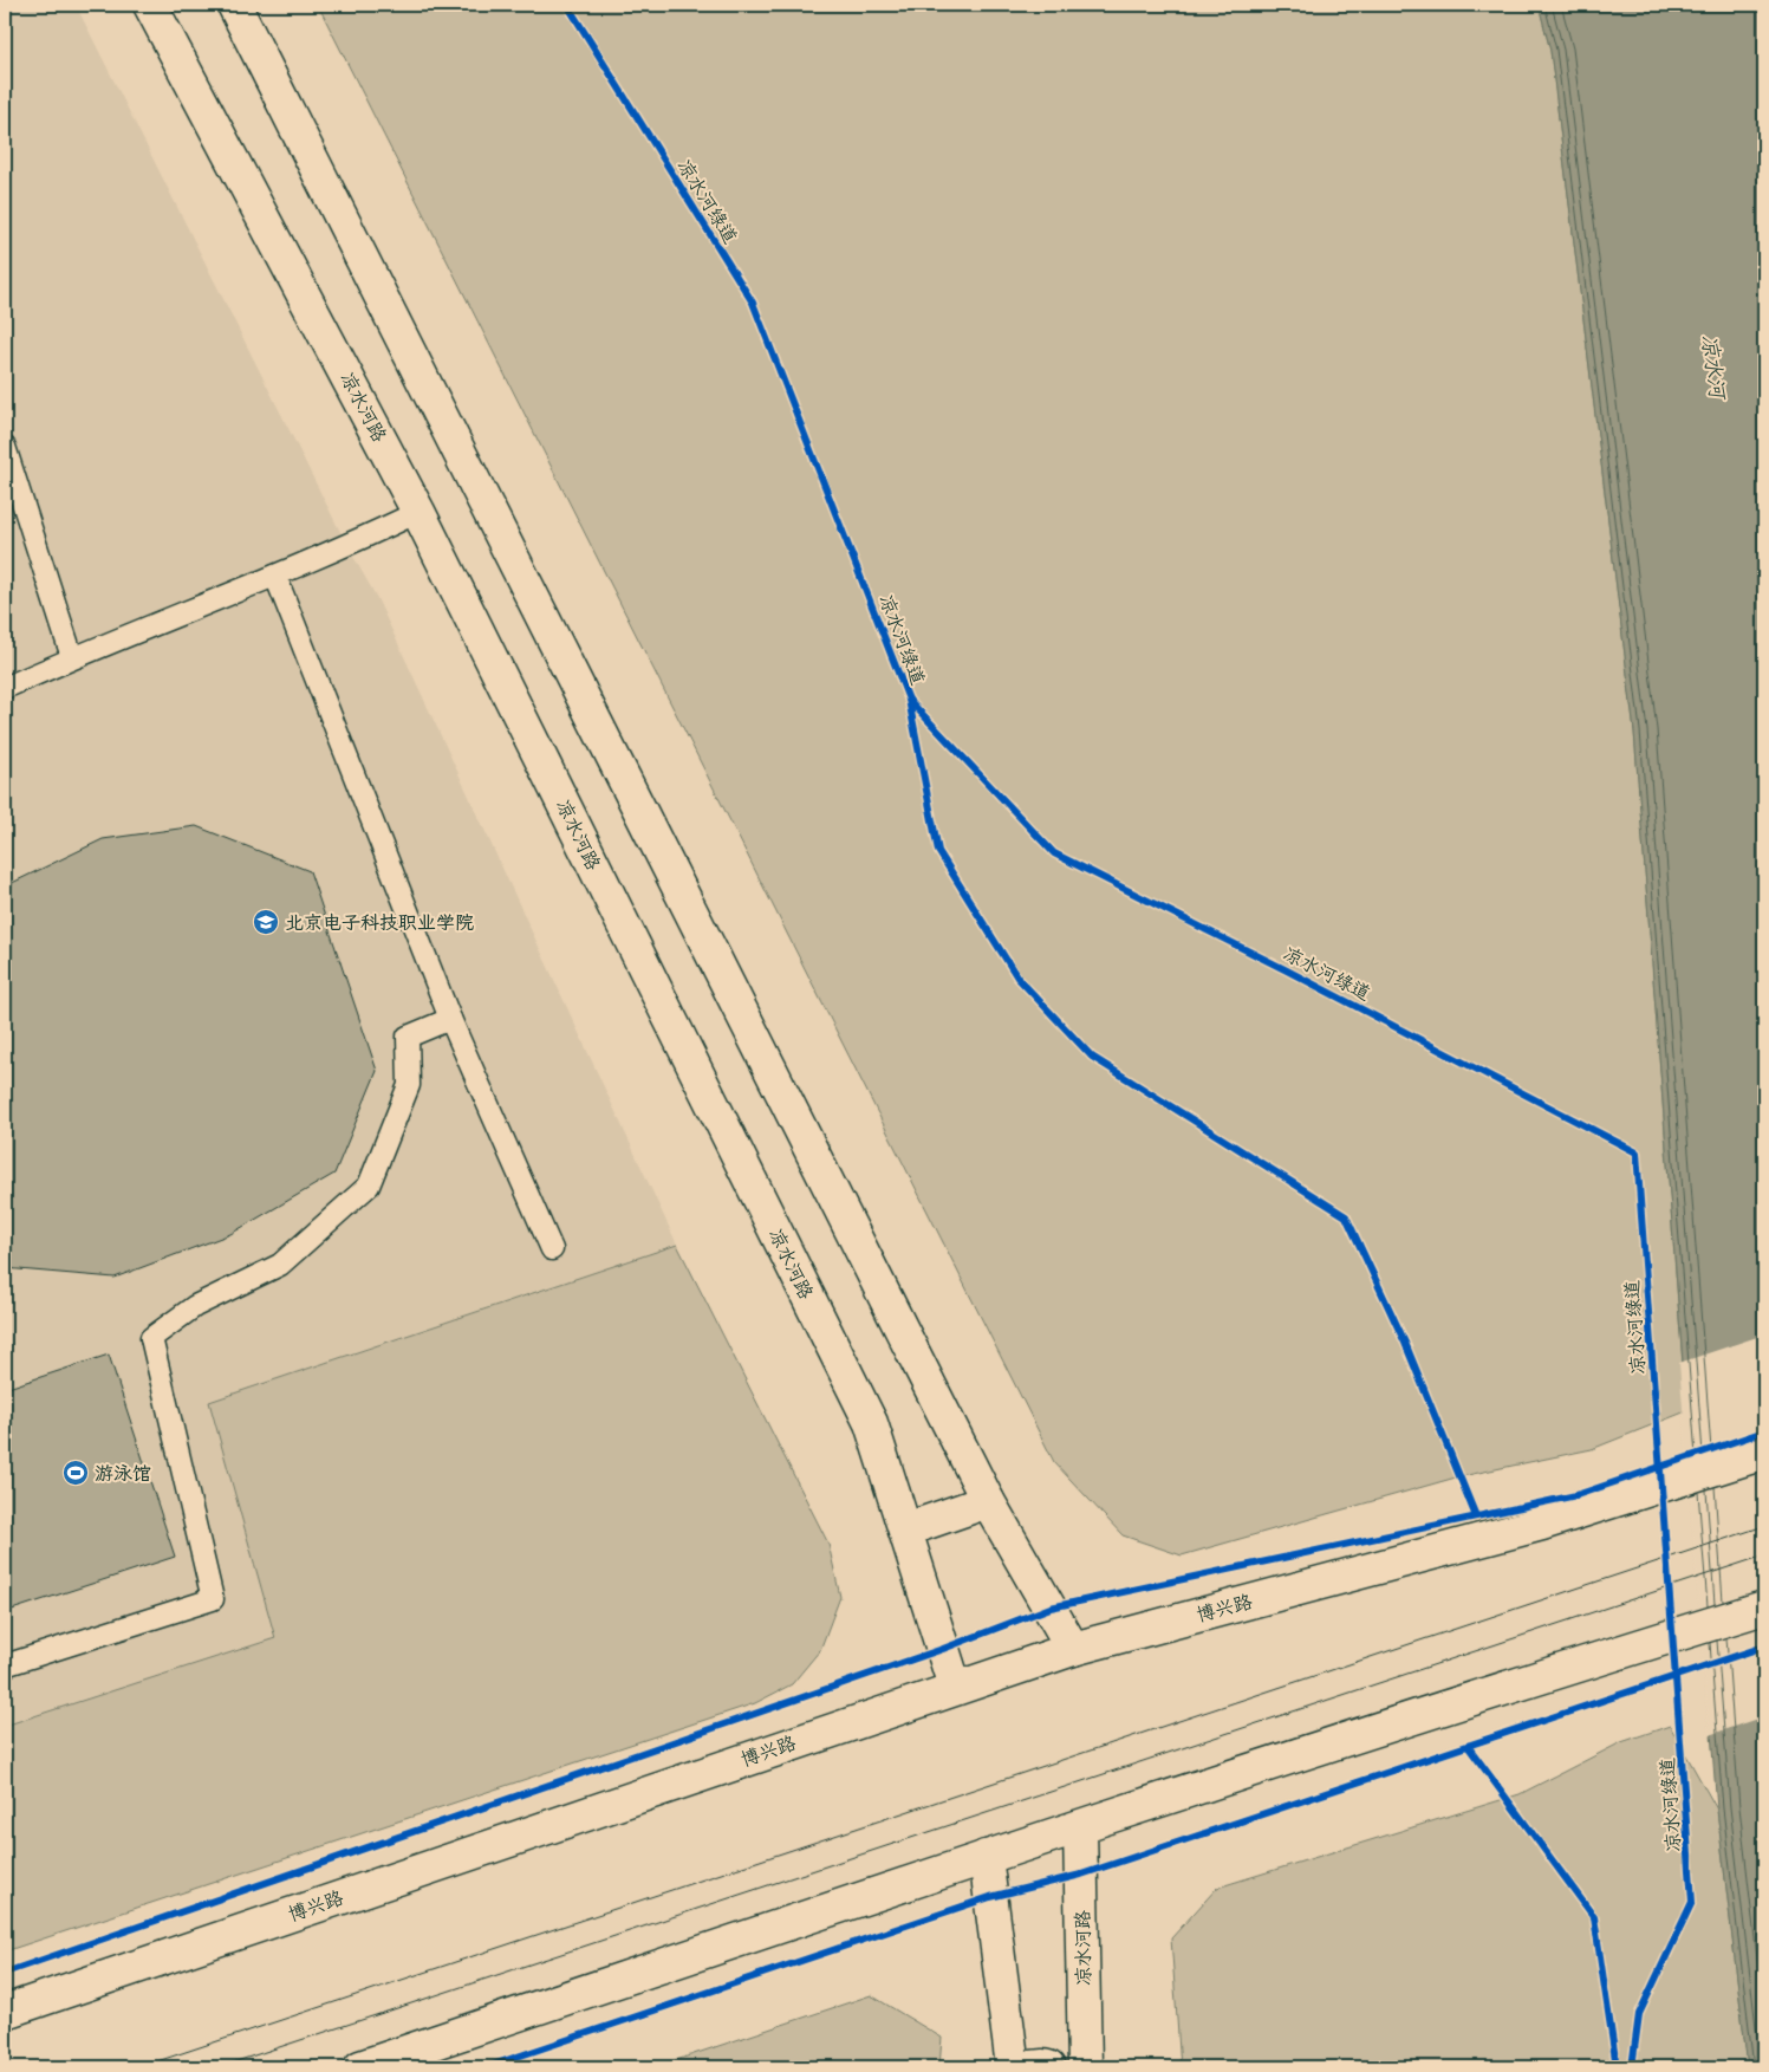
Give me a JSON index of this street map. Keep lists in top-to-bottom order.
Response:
{
  "streets": {
    "street": ["凉水河路", "博兴路"],
    "cycle path": ["凉水河绿道"]
  },
  "crossings": [
    ["凉水河路", "博兴路"]
  ],
  "water": ["凉水河"],
  "places": {
    "school or university": ["北京电子科技职业学院"],
    "sports": ["游泳馆"]
  }
}
